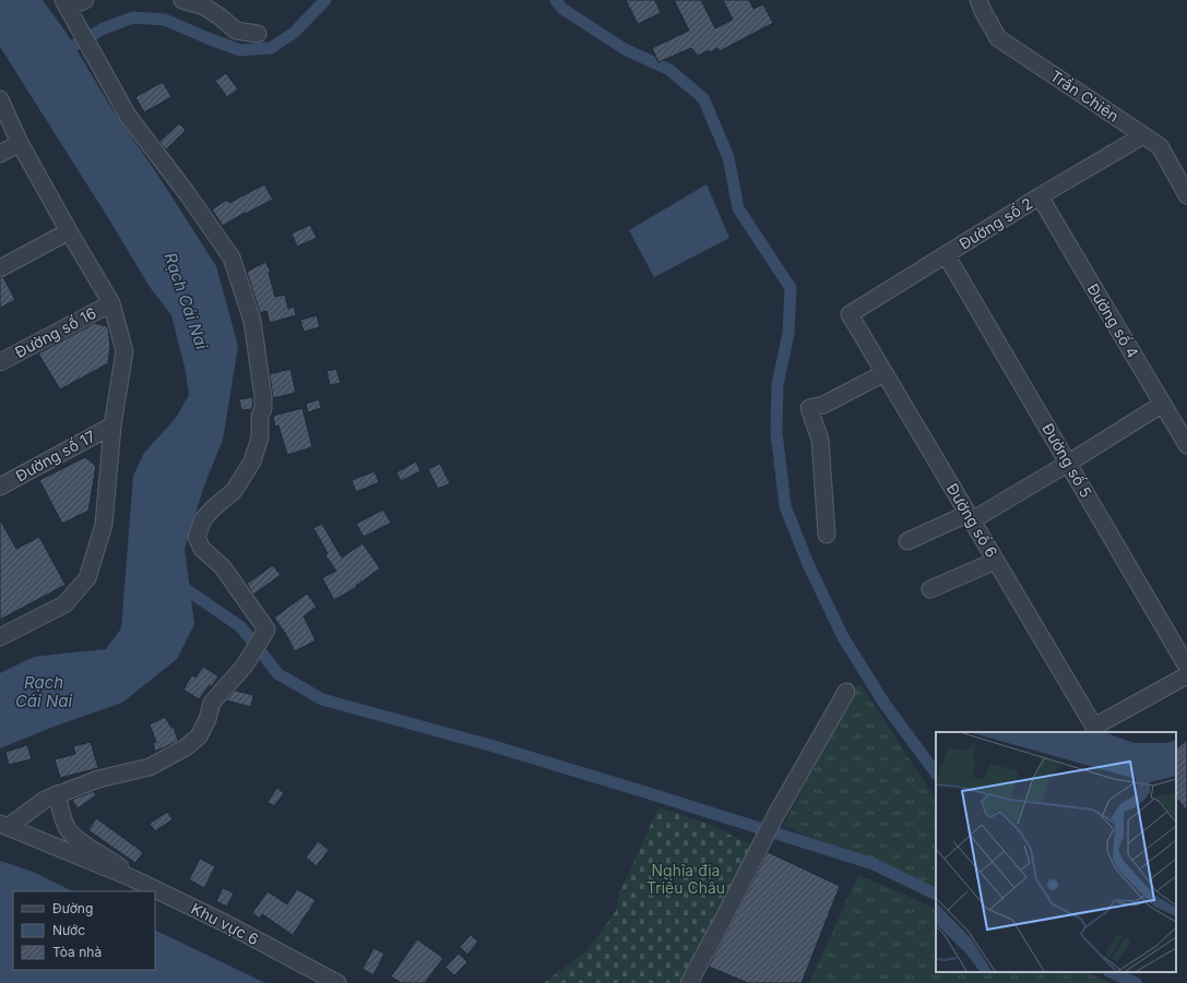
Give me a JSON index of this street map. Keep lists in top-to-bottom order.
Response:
{
  "streets": {
    "street": [
      "Trần Chiên",
      "Đường số 2",
      "Đường số 4",
      "Đường số 16",
      "Đường số 17",
      "Đường số 5",
      "Đường số 6",
      "Khu vực 6"
    ]
  },
  "crossings": [
    ["Trần Chiên", "Đường số 2"],
    ["Đường số 2", "Đường số 4"],
    ["Đường số 2", "Đường số 5"],
    ["Đường số 2", "Đường số 6"]
  ],
  "water": ["Rạch Cái Nai"],
  "parks": ["Nghĩa địa Triều Châu"],
  "legend": ["Đường", "Nước", "Tòa nhà"]
}
